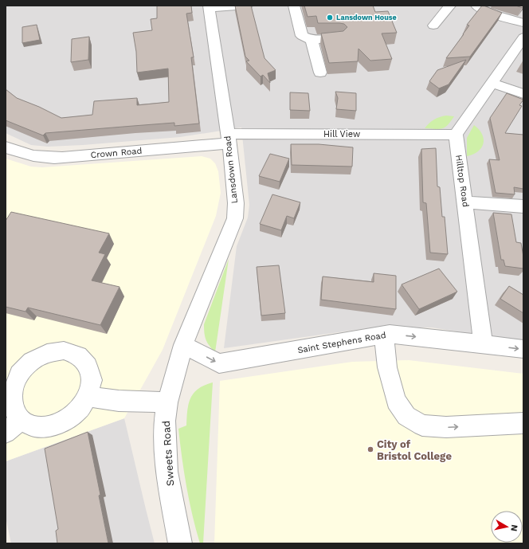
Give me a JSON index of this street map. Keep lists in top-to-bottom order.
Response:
{
  "streets": {
    "street": [
      "Hill View",
      "Crown Road",
      "Lansdown Road",
      "Hilltop Road",
      "Saint Stephens Road",
      "Sweets Road"
    ]
  },
  "crossings": [
    ["Hill View", "Crown Road"],
    ["Hill View", "Lansdown Road"],
    ["Hill View", "Hilltop Road"],
    ["Crown Road", "Lansdown Road"],
    ["Lansdown Road", "Saint Stephens Road"],
    ["Lansdown Road", "Sweets Road"],
    ["Hilltop Road", "Saint Stephens Road"],
    ["Saint Stephens Road", "Sweets Road"]
  ],
  "one_way": ["Saint Stephens Road"],
  "places": ["Lansdown House", "City of Bristol College"],
  "north": "right"
}
